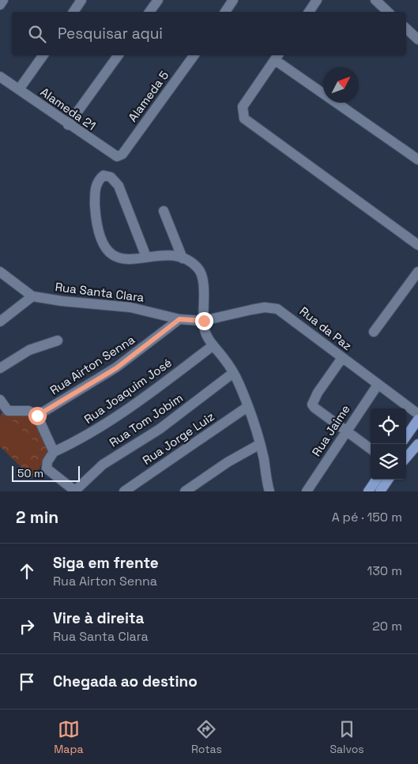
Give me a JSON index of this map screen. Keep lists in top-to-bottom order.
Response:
{
  "streets": {
    "street": [
      "Alameda 5",
      "Alameda 21",
      "Rua Santa Clara",
      "Rua da Paz",
      "Rua Airton Senna",
      "Rua Joaquim José",
      "Rua Tom Jobim",
      "Rua Jaime",
      "Rua Jorge Luiz"
    ]
  },
  "crossings": [
    ["Alameda 5", "Alameda 21"],
    ["Rua Santa Clara", "Rua da Paz"],
    ["Rua Santa Clara", "Rua Airton Senna"],
    ["Rua da Paz", "Rua Jaime"]
  ],
  "scale_bar": "50 m",
  "north": "top right",
  "page": {
    "search": "Pesquisar aqui",
    "scale": "50 m",
    "heading": ["2 min", "A pé · 150 m"],
    "list": [
      ["Siga em frente", "Rua Airton Senna", "130 m"],
      ["Vire à direita", "Rua Santa Clara", "20 m"],
      "Chegada ao destino"
    ],
    "nav": ["Mapa", "Rotas", "Salvos"]
  }
}
